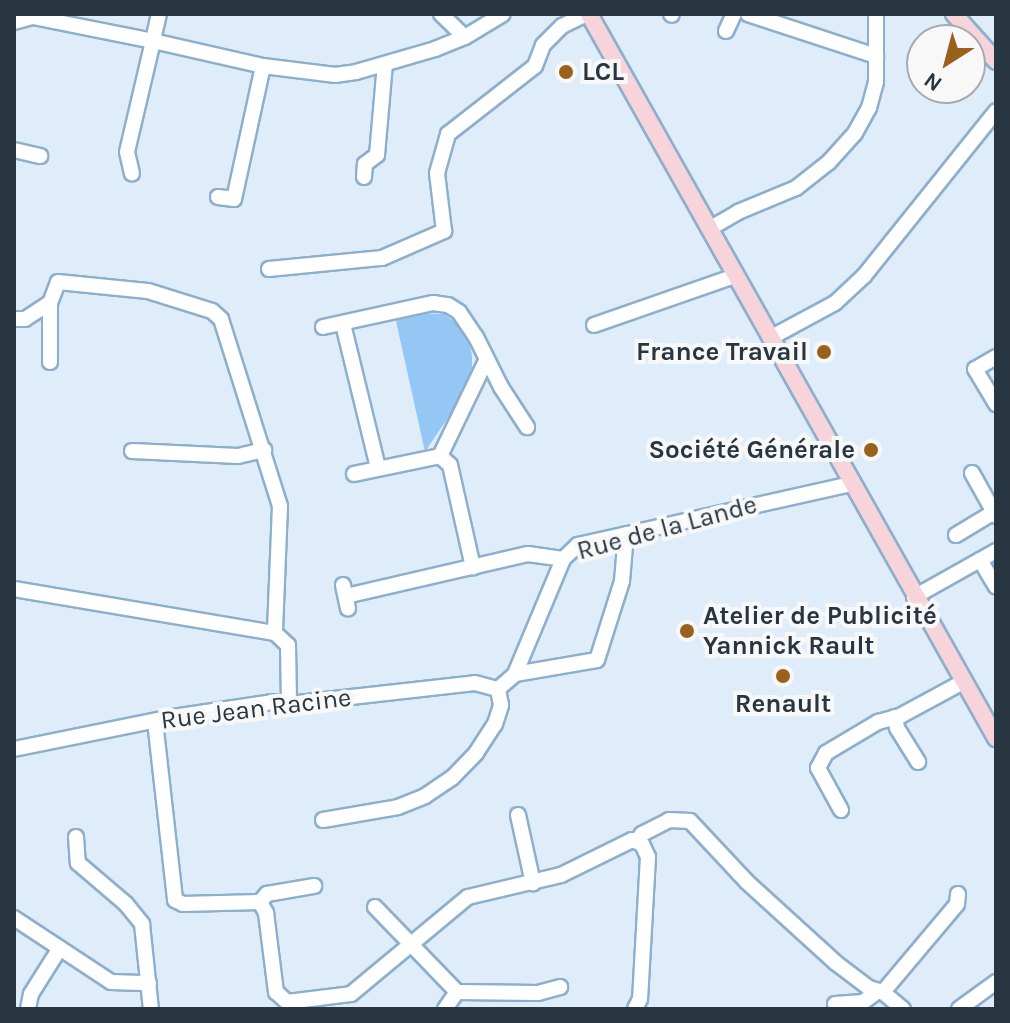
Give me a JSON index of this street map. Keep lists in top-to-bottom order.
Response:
{
  "streets": {
    "street": ["Rue de la Lande", "Rue Jean Racine"]
  },
  "places": [
    "LCL",
    "France Travail",
    "Société Générale",
    "Atelier de Publicité Yannick Rault",
    "Renault"
  ],
  "north": "bottom left"
}
